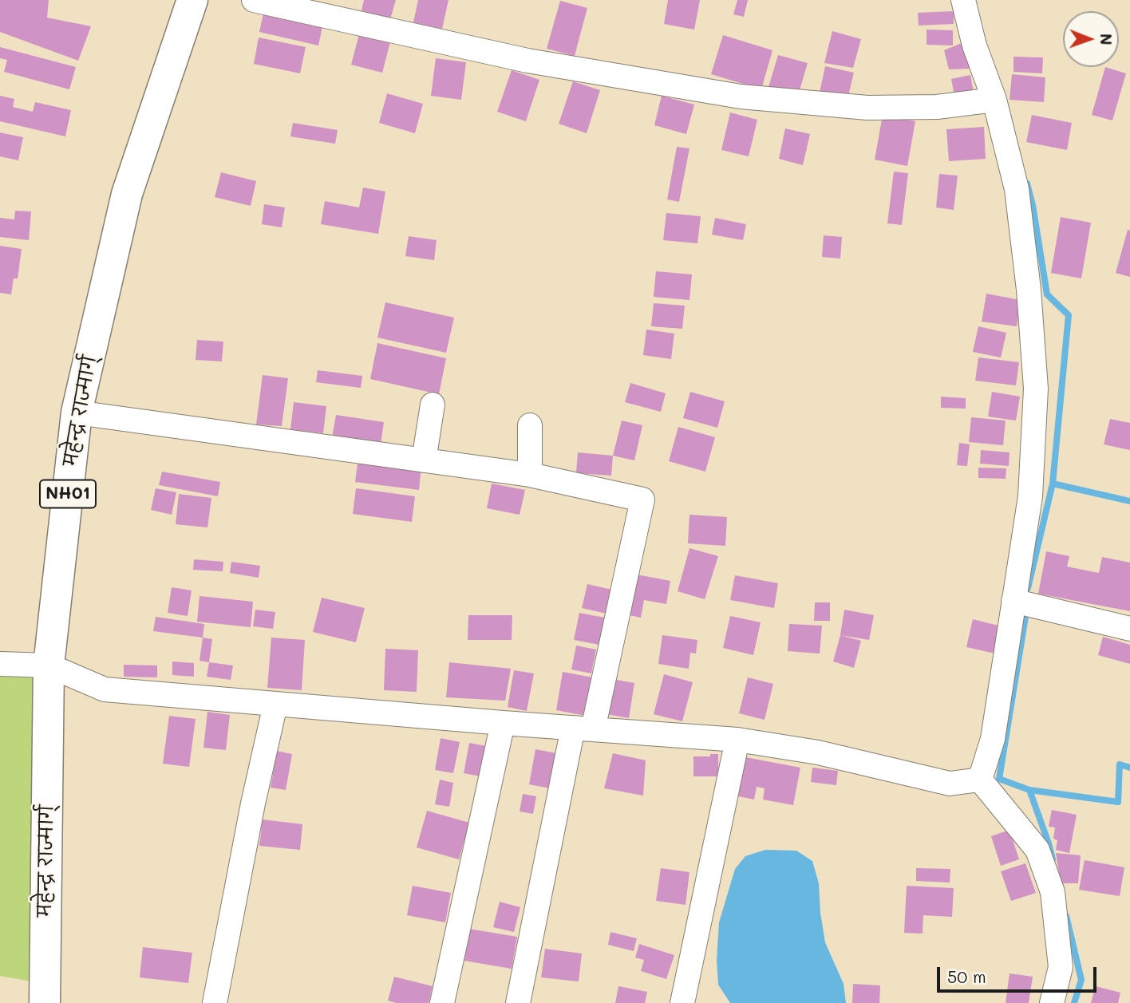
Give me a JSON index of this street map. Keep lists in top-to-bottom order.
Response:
{
  "streets": {
    "highway": ["महेन्द्र राज्मार्ग्", "NH01"]
  },
  "scale_bar": "50 m",
  "north": "right"
}
